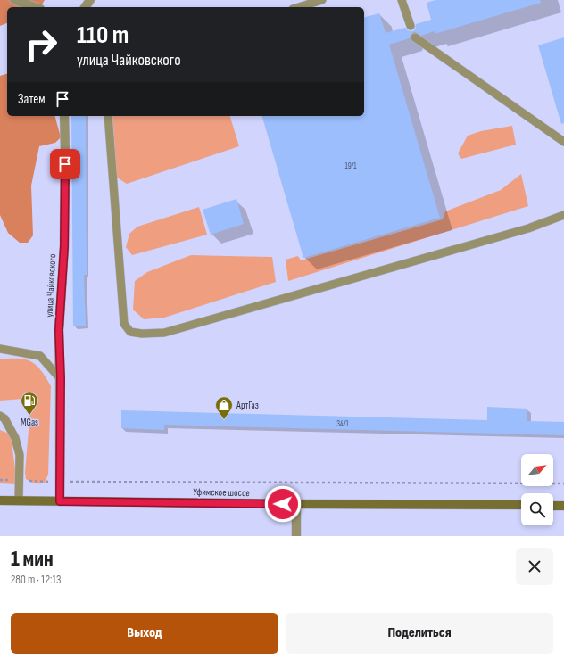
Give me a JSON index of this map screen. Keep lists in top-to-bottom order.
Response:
{
  "streets": {
    "main road": ["Уфимское шоссе"],
    "street": ["улица Чайковского"]
  },
  "crossings": [
    ["улица Чайковского", "Уфимское шоссе"]
  ],
  "places": {
    "fuel station": ["MGas"],
    "shop": ["АртГаз"]
  },
  "house_numbers": ["19/1", "34/1"],
  "north": "top right",
  "page": {
    "turn": ["110 m", "улица Чайковского"],
    "then": "Затем",
    "heading": ["1 мин", "280 m · 12:13"],
    "buttons": ["Выход", "Поделиться"]
  }
}
